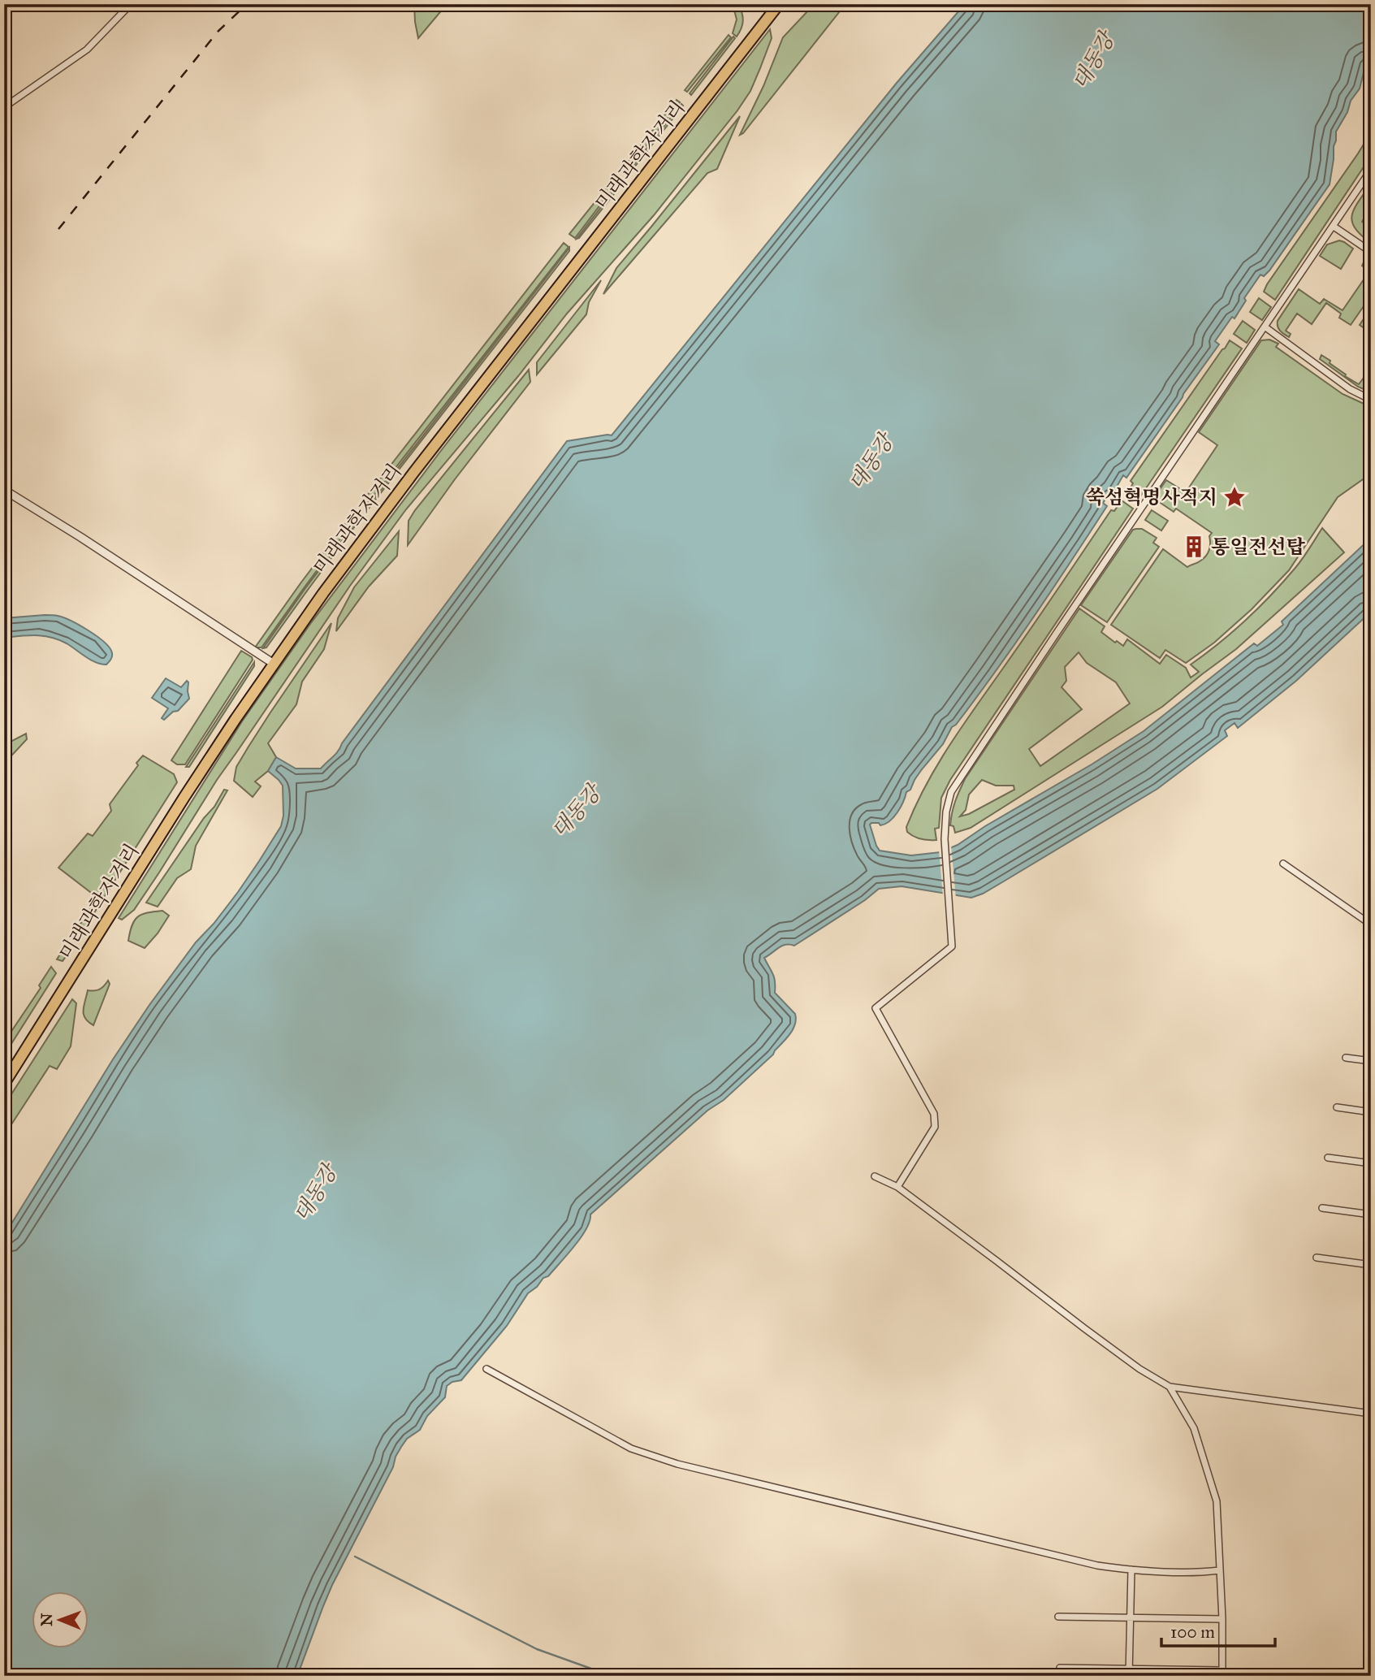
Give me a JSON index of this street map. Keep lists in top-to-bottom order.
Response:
{
  "streets": {
    "main road": ["미래과학자거리"]
  },
  "water": ["대동강"],
  "places": {
    "place": ["쑥섬혁명사적지"],
    "building": ["통일전선탑"]
  },
  "scale_bar": "100 m",
  "north": "left"
}
